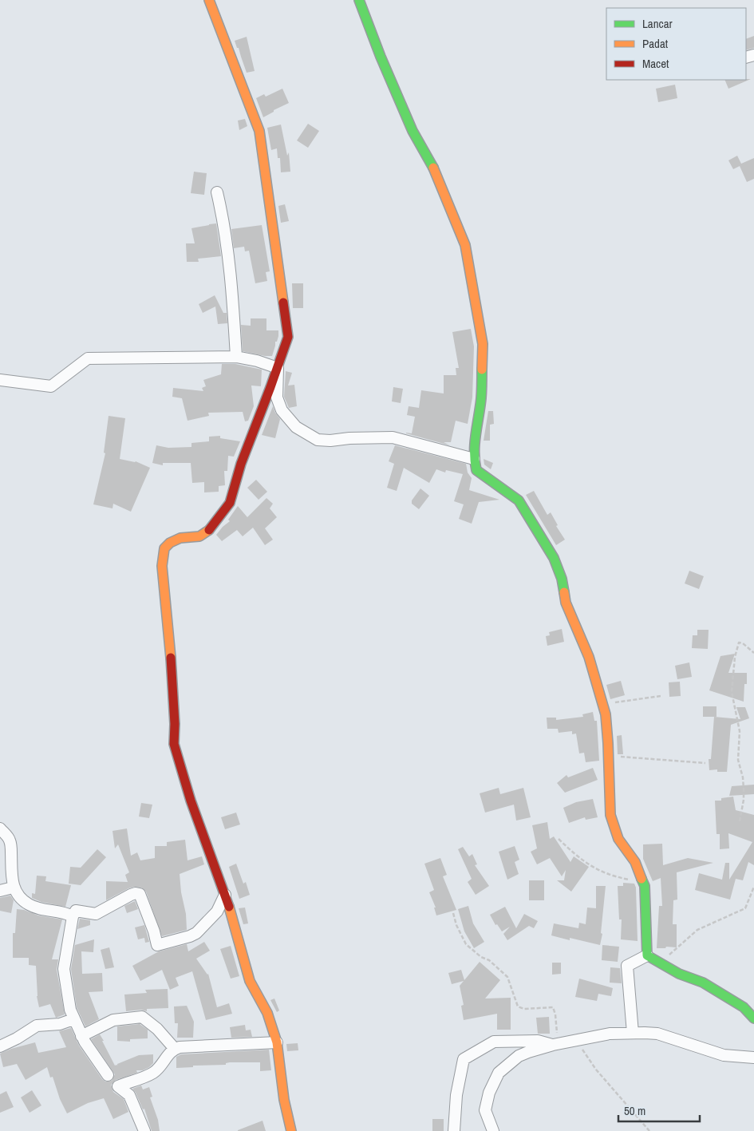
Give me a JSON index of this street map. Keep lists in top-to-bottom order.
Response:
{
  "legend": ["Lancar", "Padat", "Macet"],
  "scale_bar": "50 m"
}
